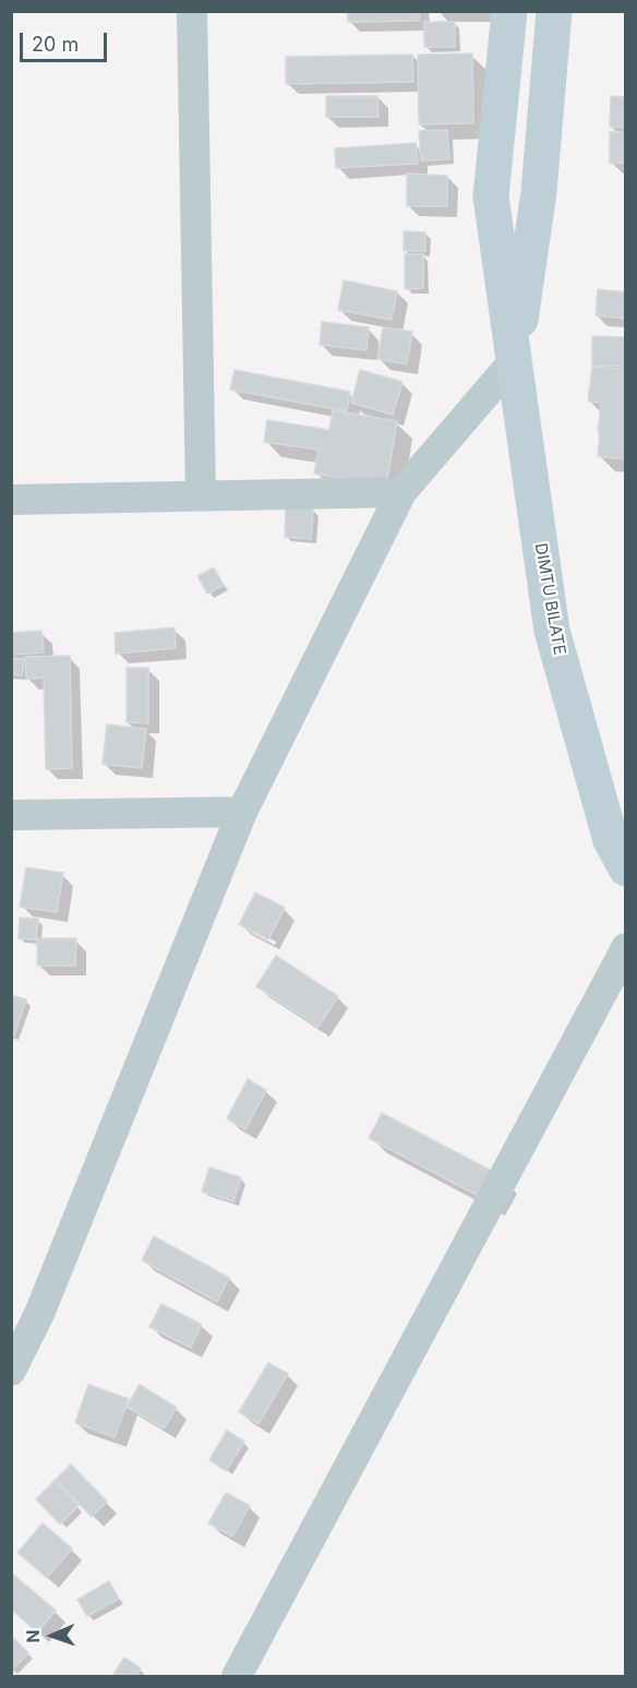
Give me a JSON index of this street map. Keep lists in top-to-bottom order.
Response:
{
  "streets": {
    "main road": ["DIMTU BILATE"]
  },
  "scale_bar": "20 m",
  "north": "left"
}
